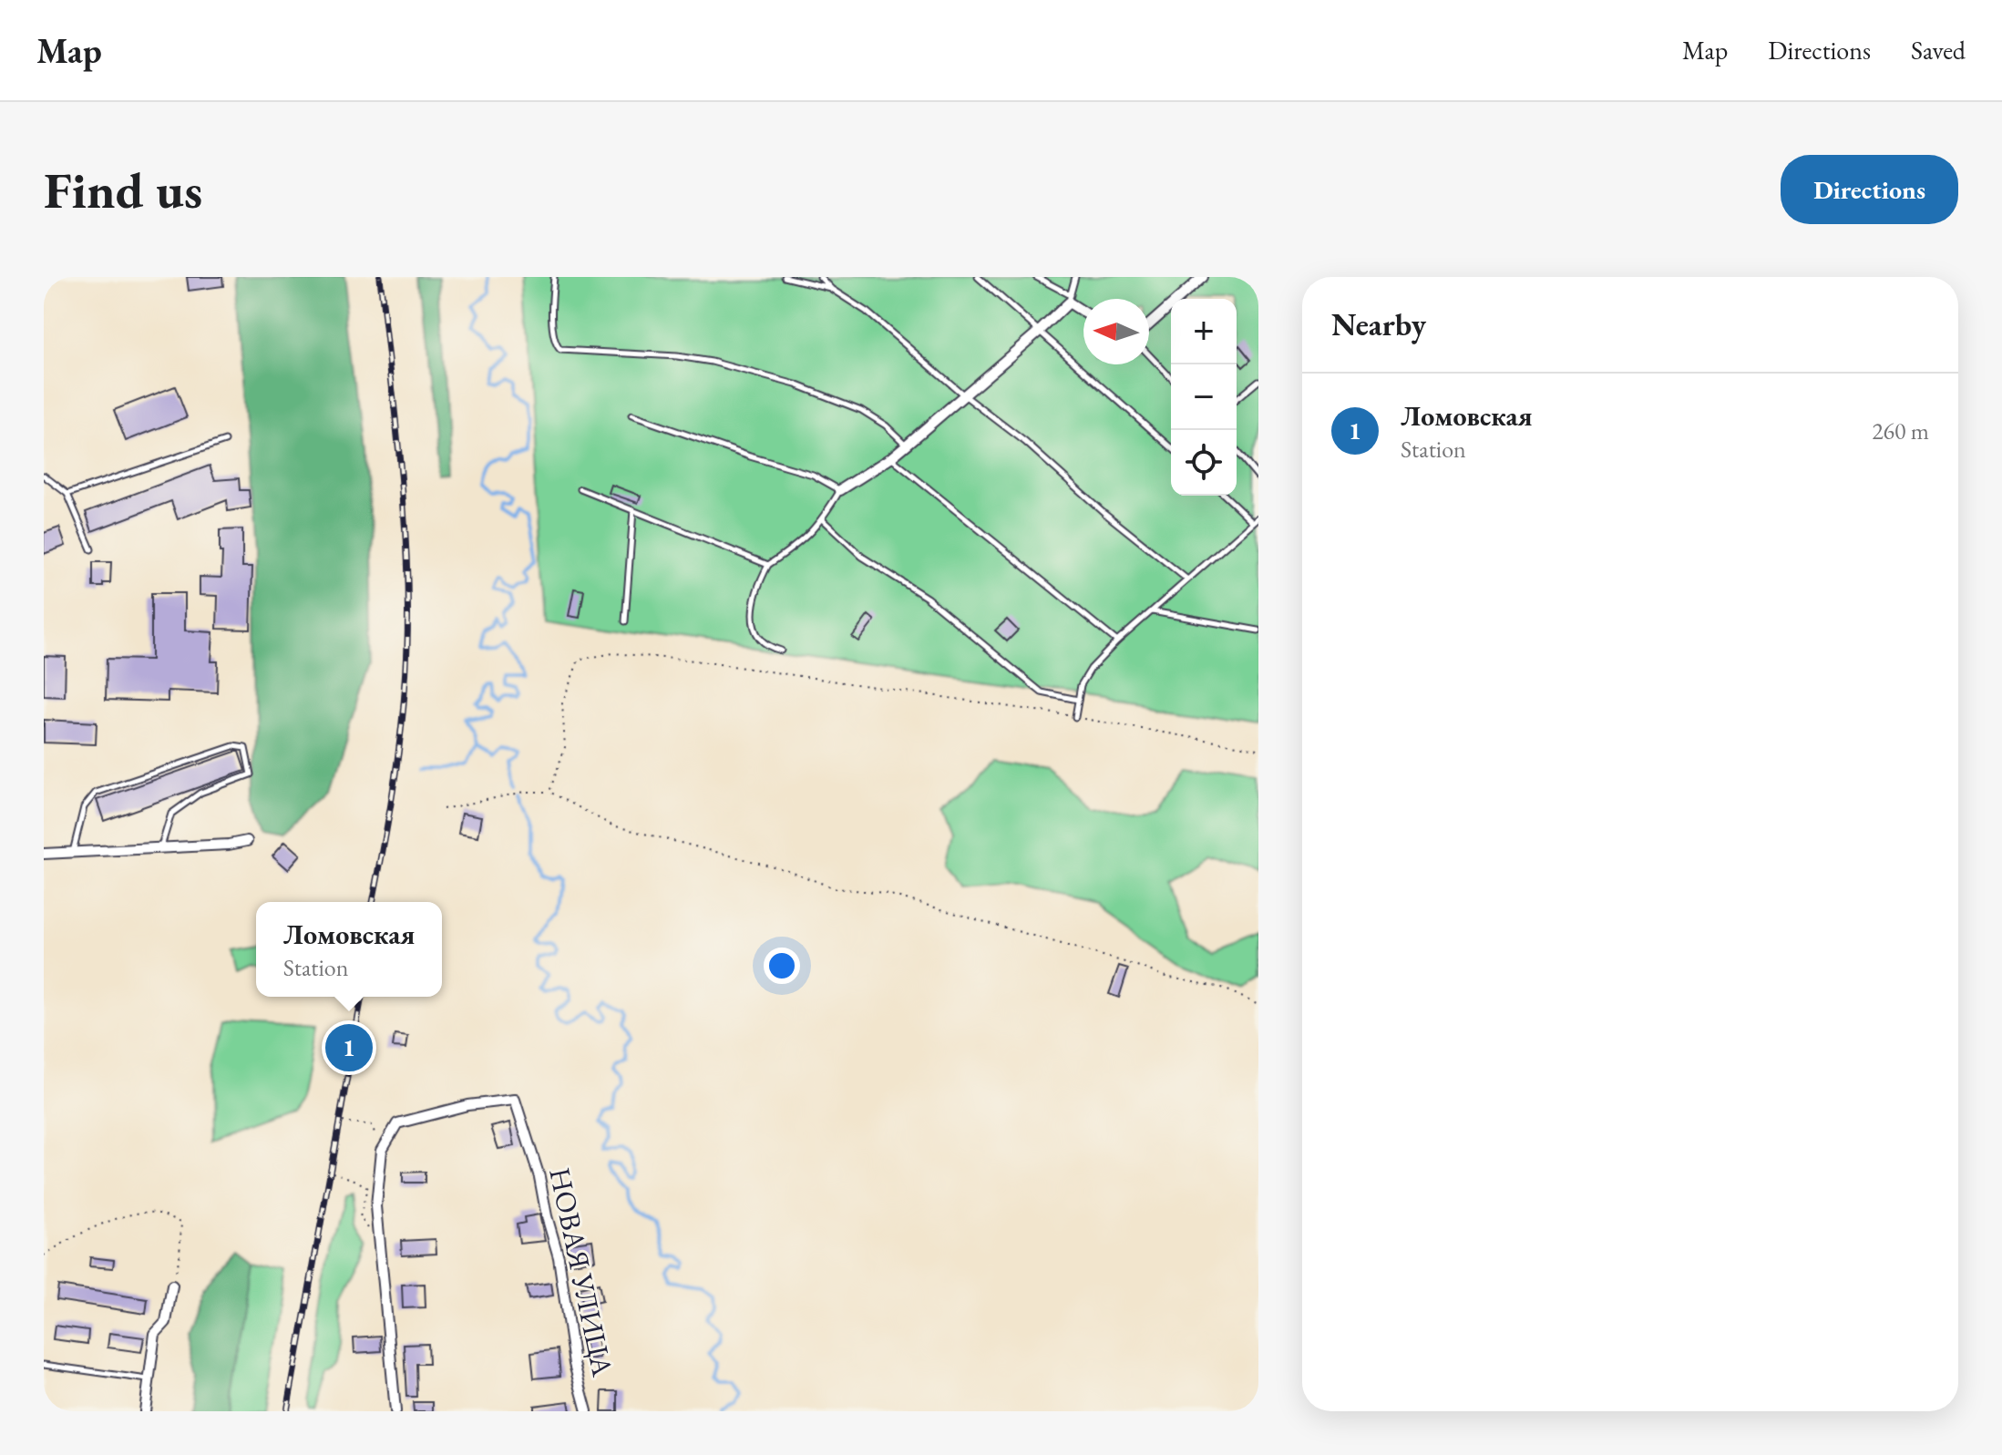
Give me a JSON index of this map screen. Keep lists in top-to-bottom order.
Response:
{
  "streets": {
    "street": ["НОВАЯ УЛИЦА"]
  },
  "north": "left",
  "page": {
    "header": "Map",
    "nav": ["Map", "Directions", "Saved"],
    "buttons": "Directions",
    "title": "Find us",
    "heading": "Nearby",
    "map_buttons": ["+", "−"],
    "list": [
      {
        "mark": "1",
        "name": "Ломовская",
        "note": "Station",
        "value": "260 m"
      }
    ],
    "popup": ["Ломовская", "Station"],
    "pins": "1"
  }
}
